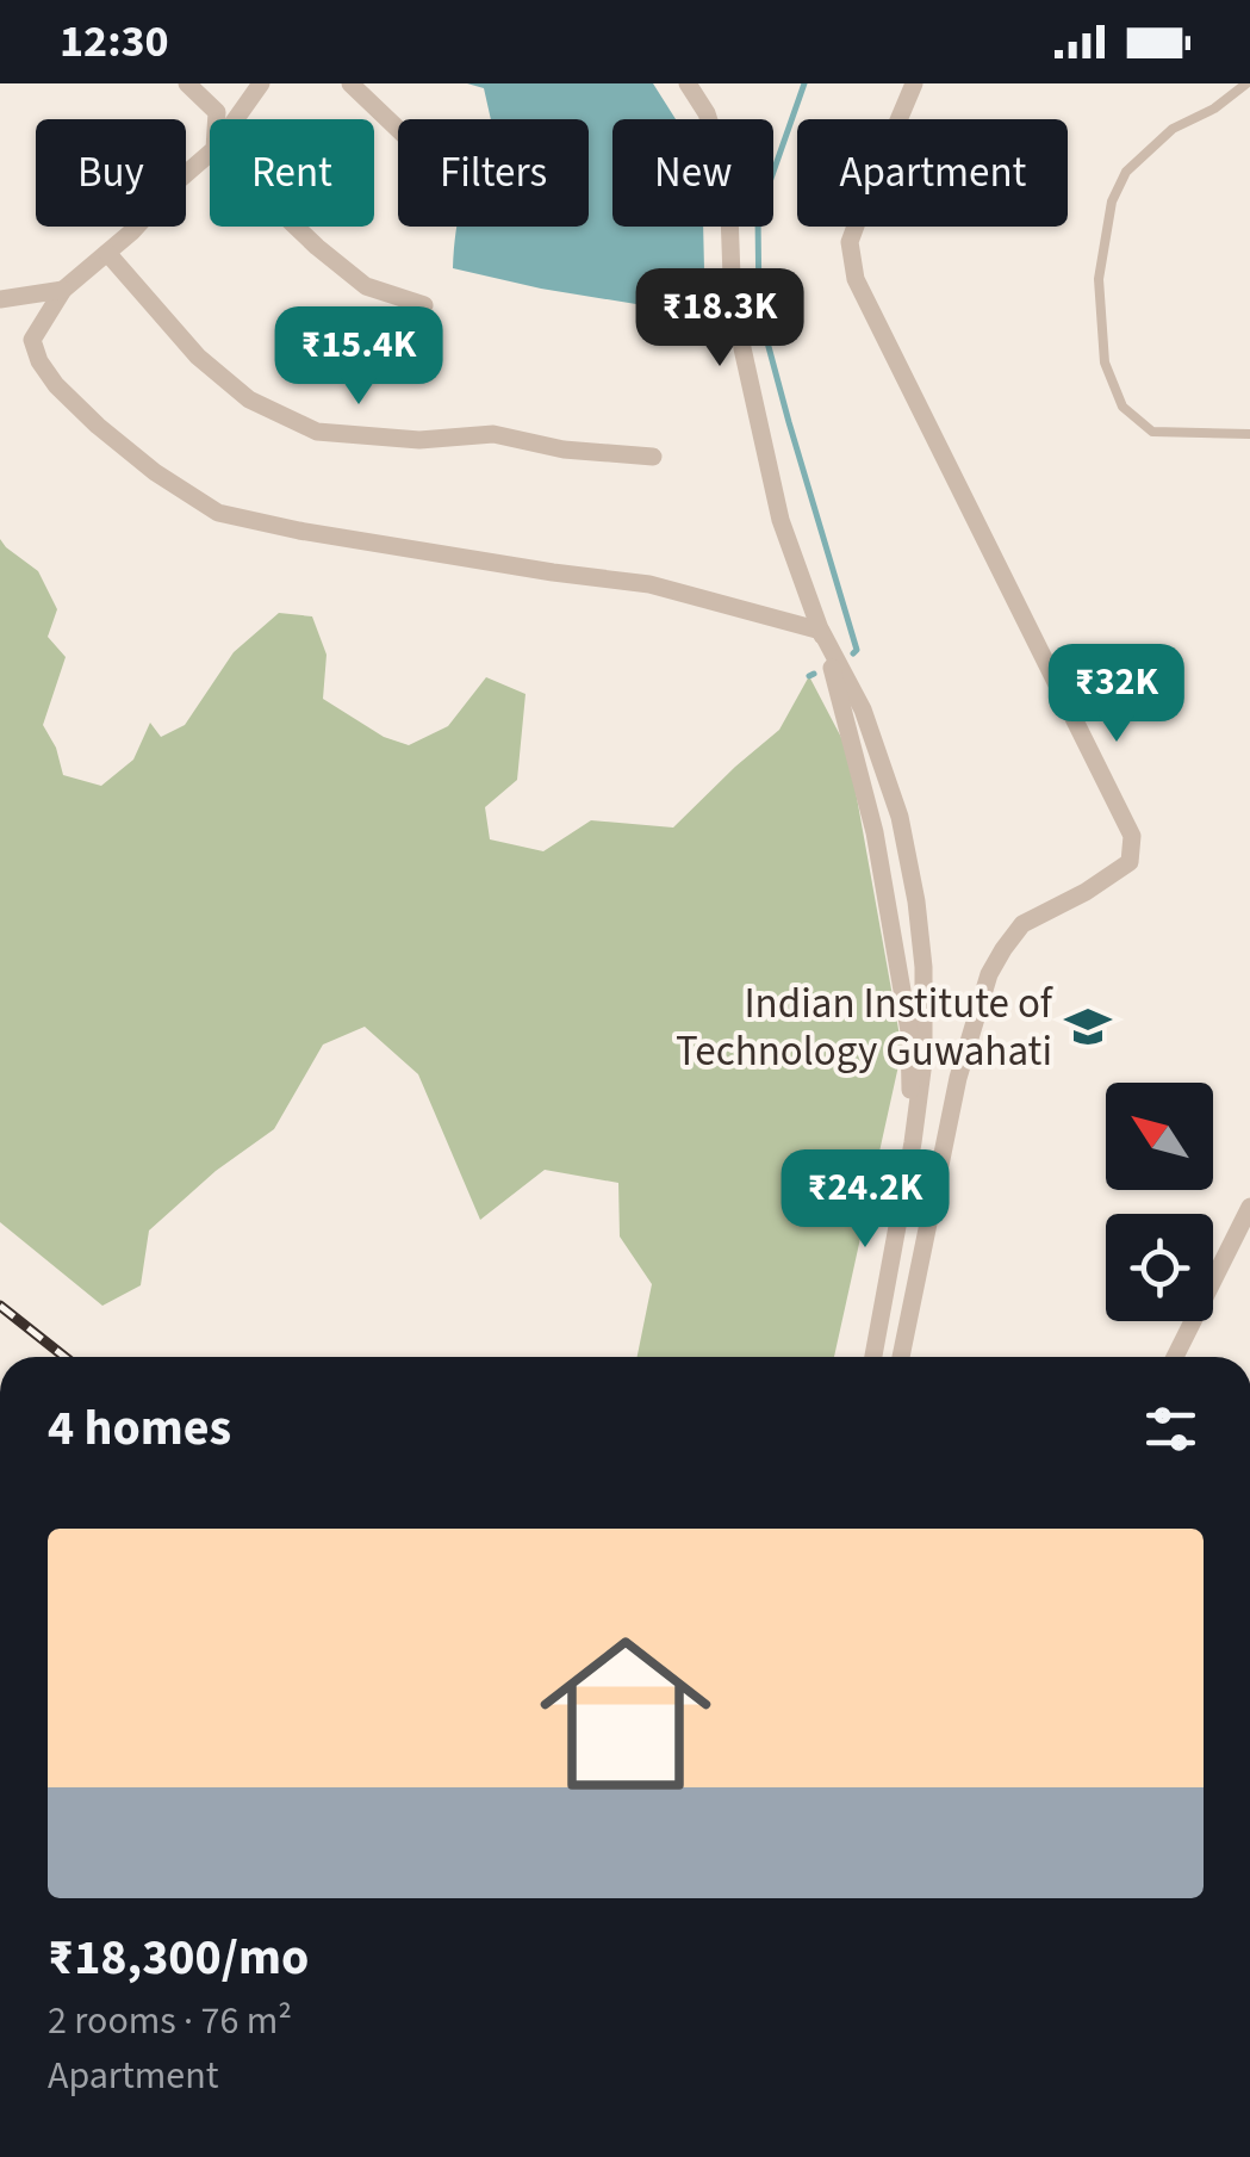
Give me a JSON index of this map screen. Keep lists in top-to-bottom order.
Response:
{
  "places": {
    "school or university": ["Indian Institute of Technology Guwahati"]
  },
  "north": "top left",
  "page": {
    "status": "12:30",
    "chip": [
      "Buy",
      "Rent",
      "Filters",
      "New",
      "Apartment"
    ],
    "price": [
      "₹18.3K",
      "₹15.4K",
      "₹32K",
      "₹24.2K"
    ],
    "heading": "4 homes",
    "list": [
      {
        "name": "₹18,300/mo",
        "note": "2 rooms · 76 m² · Apartment"
      }
    ]
  }
}
